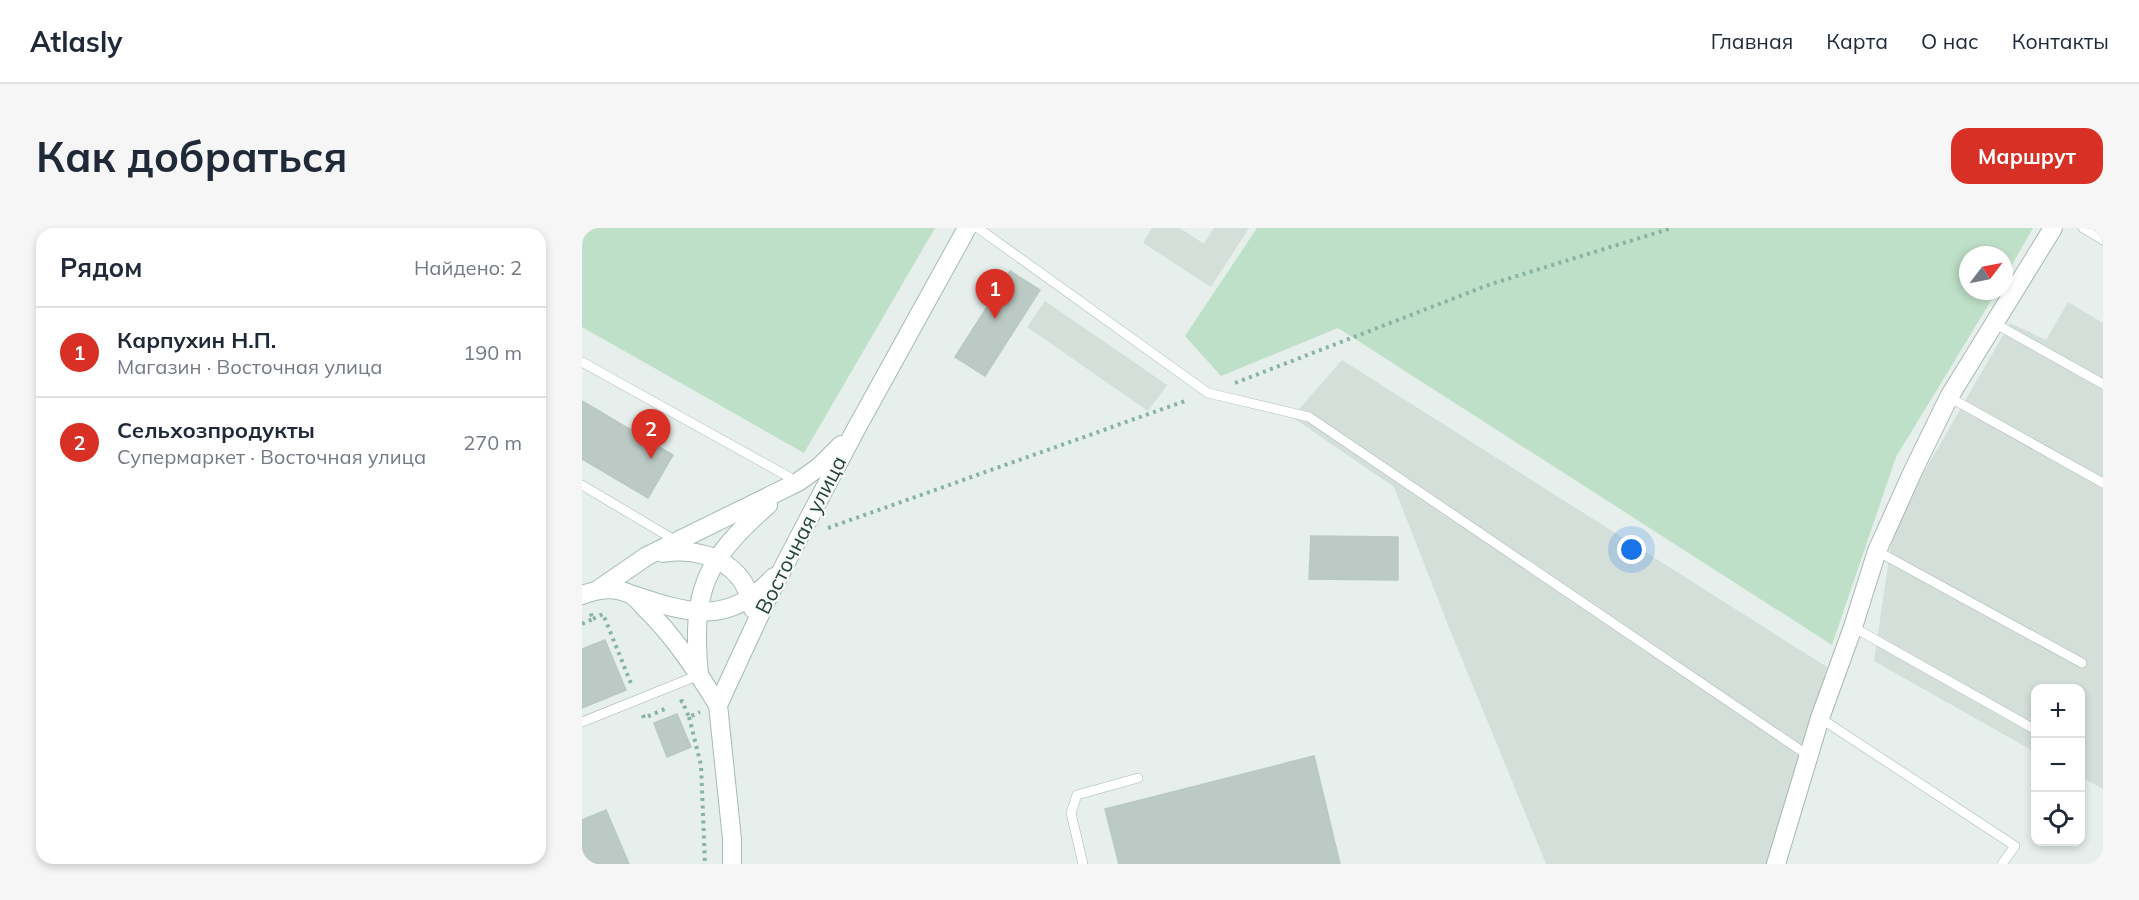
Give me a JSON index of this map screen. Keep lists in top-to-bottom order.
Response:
{
  "streets": {
    "street": ["Восточная улица"]
  },
  "north": "top right",
  "page": {
    "header": "Atlasly",
    "nav": [
      "Главная",
      "Карта",
      "О нас",
      "Контакты"
    ],
    "buttons": "Маршрут",
    "title": "Как добраться",
    "heading": ["Рядом", "Найдено: 2"],
    "pins": ["1", "2"],
    "list": [
      {
        "mark": "1",
        "name": "Карпухин Н.П.",
        "note": "Магазин · Восточная улица",
        "value": "190 m"
      },
      {
        "mark": "2",
        "name": "Сельхозпродукты",
        "note": "Супермаркет · Восточная улица",
        "value": "270 m"
      }
    ],
    "map_buttons": ["+", "−"]
  }
}
